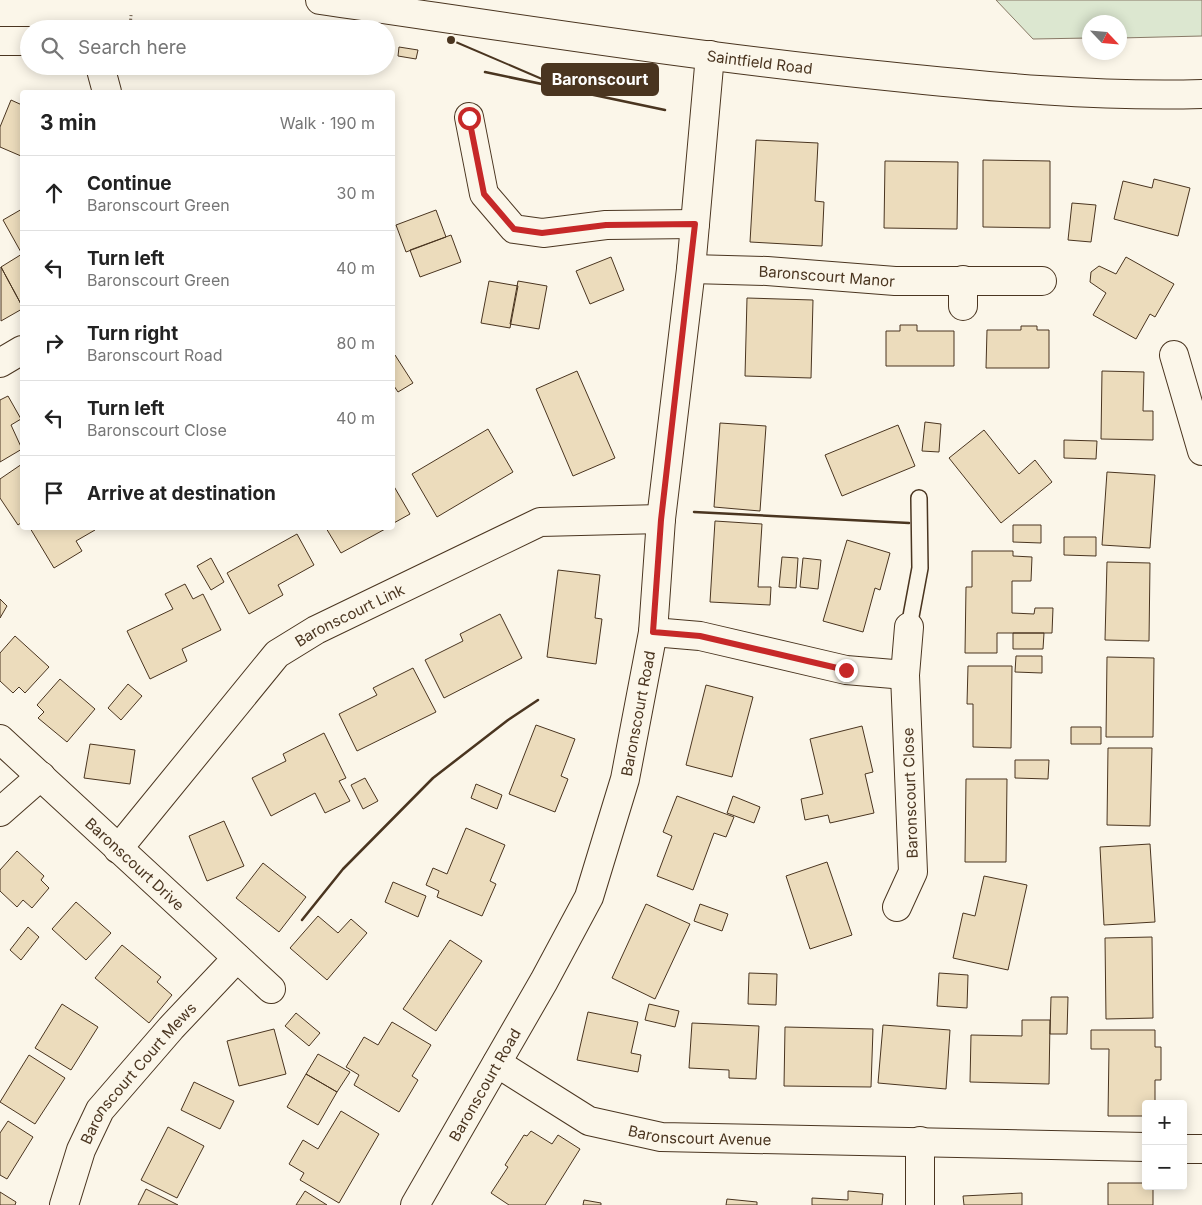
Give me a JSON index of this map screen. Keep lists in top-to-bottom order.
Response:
{
  "streets": {
    "main road": [
      "Saintfield Road",
      "Baronscourt Manor",
      "Baronscourt Link",
      "Baronscourt Road",
      "Baronscourt Close",
      "Baronscourt Drive",
      "Baronscourt Court Mews",
      "Baronscourt Avenue"
    ]
  },
  "crossings": [
    ["Saintfield Road", "Baronscourt Road"],
    ["Baronscourt Manor", "Baronscourt Road"],
    ["Baronscourt Link", "Baronscourt Road"],
    ["Baronscourt Link", "Baronscourt Drive"],
    ["Baronscourt Road", "Baronscourt Avenue"],
    ["Baronscourt Drive", "Baronscourt Court Mews"]
  ],
  "places": ["Baronscourt"],
  "north": "bottom right",
  "page": {
    "search": "Search here",
    "heading": ["3 min", "Walk · 190 m"],
    "list": [
      ["Continue", "Baronscourt Green", "30 m"],
      ["Turn left", "Baronscourt Green", "40 m"],
      ["Turn right", "Baronscourt Road", "80 m"],
      ["Turn left", "Baronscourt Close", "40 m"],
      "Arrive at destination"
    ],
    "map_buttons": ["+", "−"]
  }
}
